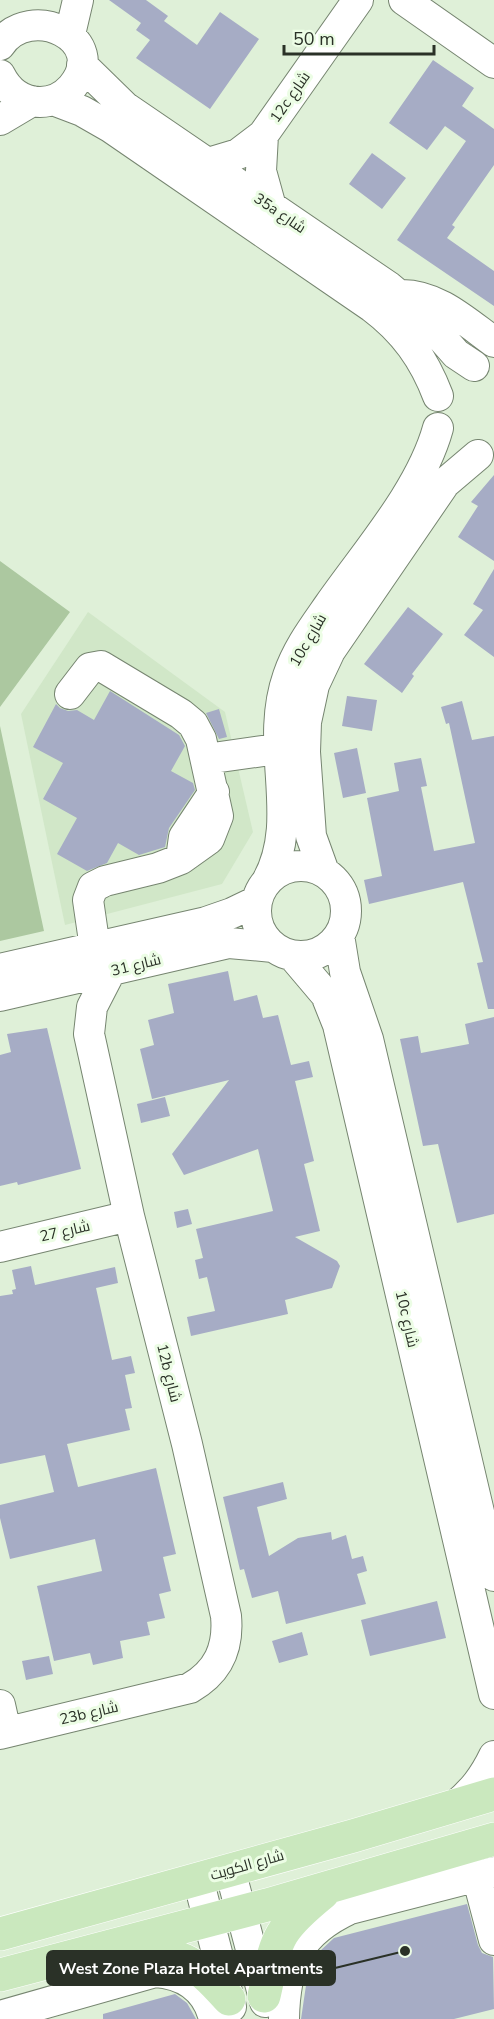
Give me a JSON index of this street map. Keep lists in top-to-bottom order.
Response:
{
  "streets": {
    "main road": ["شارع الكويت"],
    "street": [
      "12c شارع",
      "35a شارع",
      "10c شارع",
      "شارع 31",
      "شارع 27",
      "12b شارع",
      "23b شارع"
    ]
  },
  "crossings": [
    ["12c شارع", "35a شارع"],
    ["10c شارع", "شارع 31"],
    ["شارع 31", "12b شارع"],
    ["شارع 27", "12b شارع"],
    ["12b شارع", "23b شارع"]
  ],
  "places": ["West Zone Plaza Hotel Apartments"],
  "scale_bar": "50 m"
}
